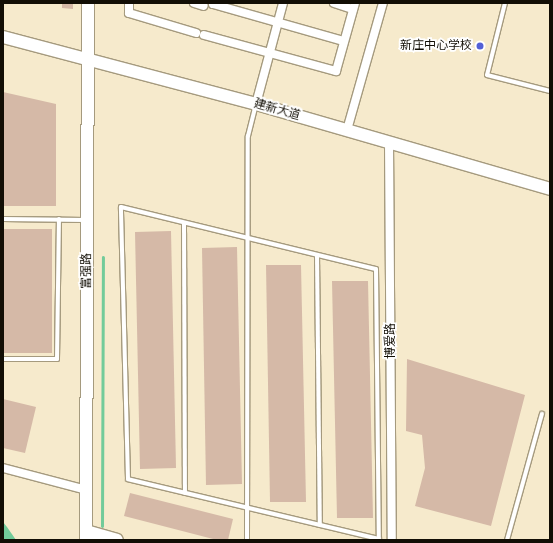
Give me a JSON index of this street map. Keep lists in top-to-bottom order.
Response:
{
  "streets": {
    "street": ["建新大道", "富强路", "博爱路"]
  },
  "crossings": [
    ["建新大道", "富强路"],
    ["建新大道", "博爱路"]
  ],
  "places": ["新庄中心学校"]
}
